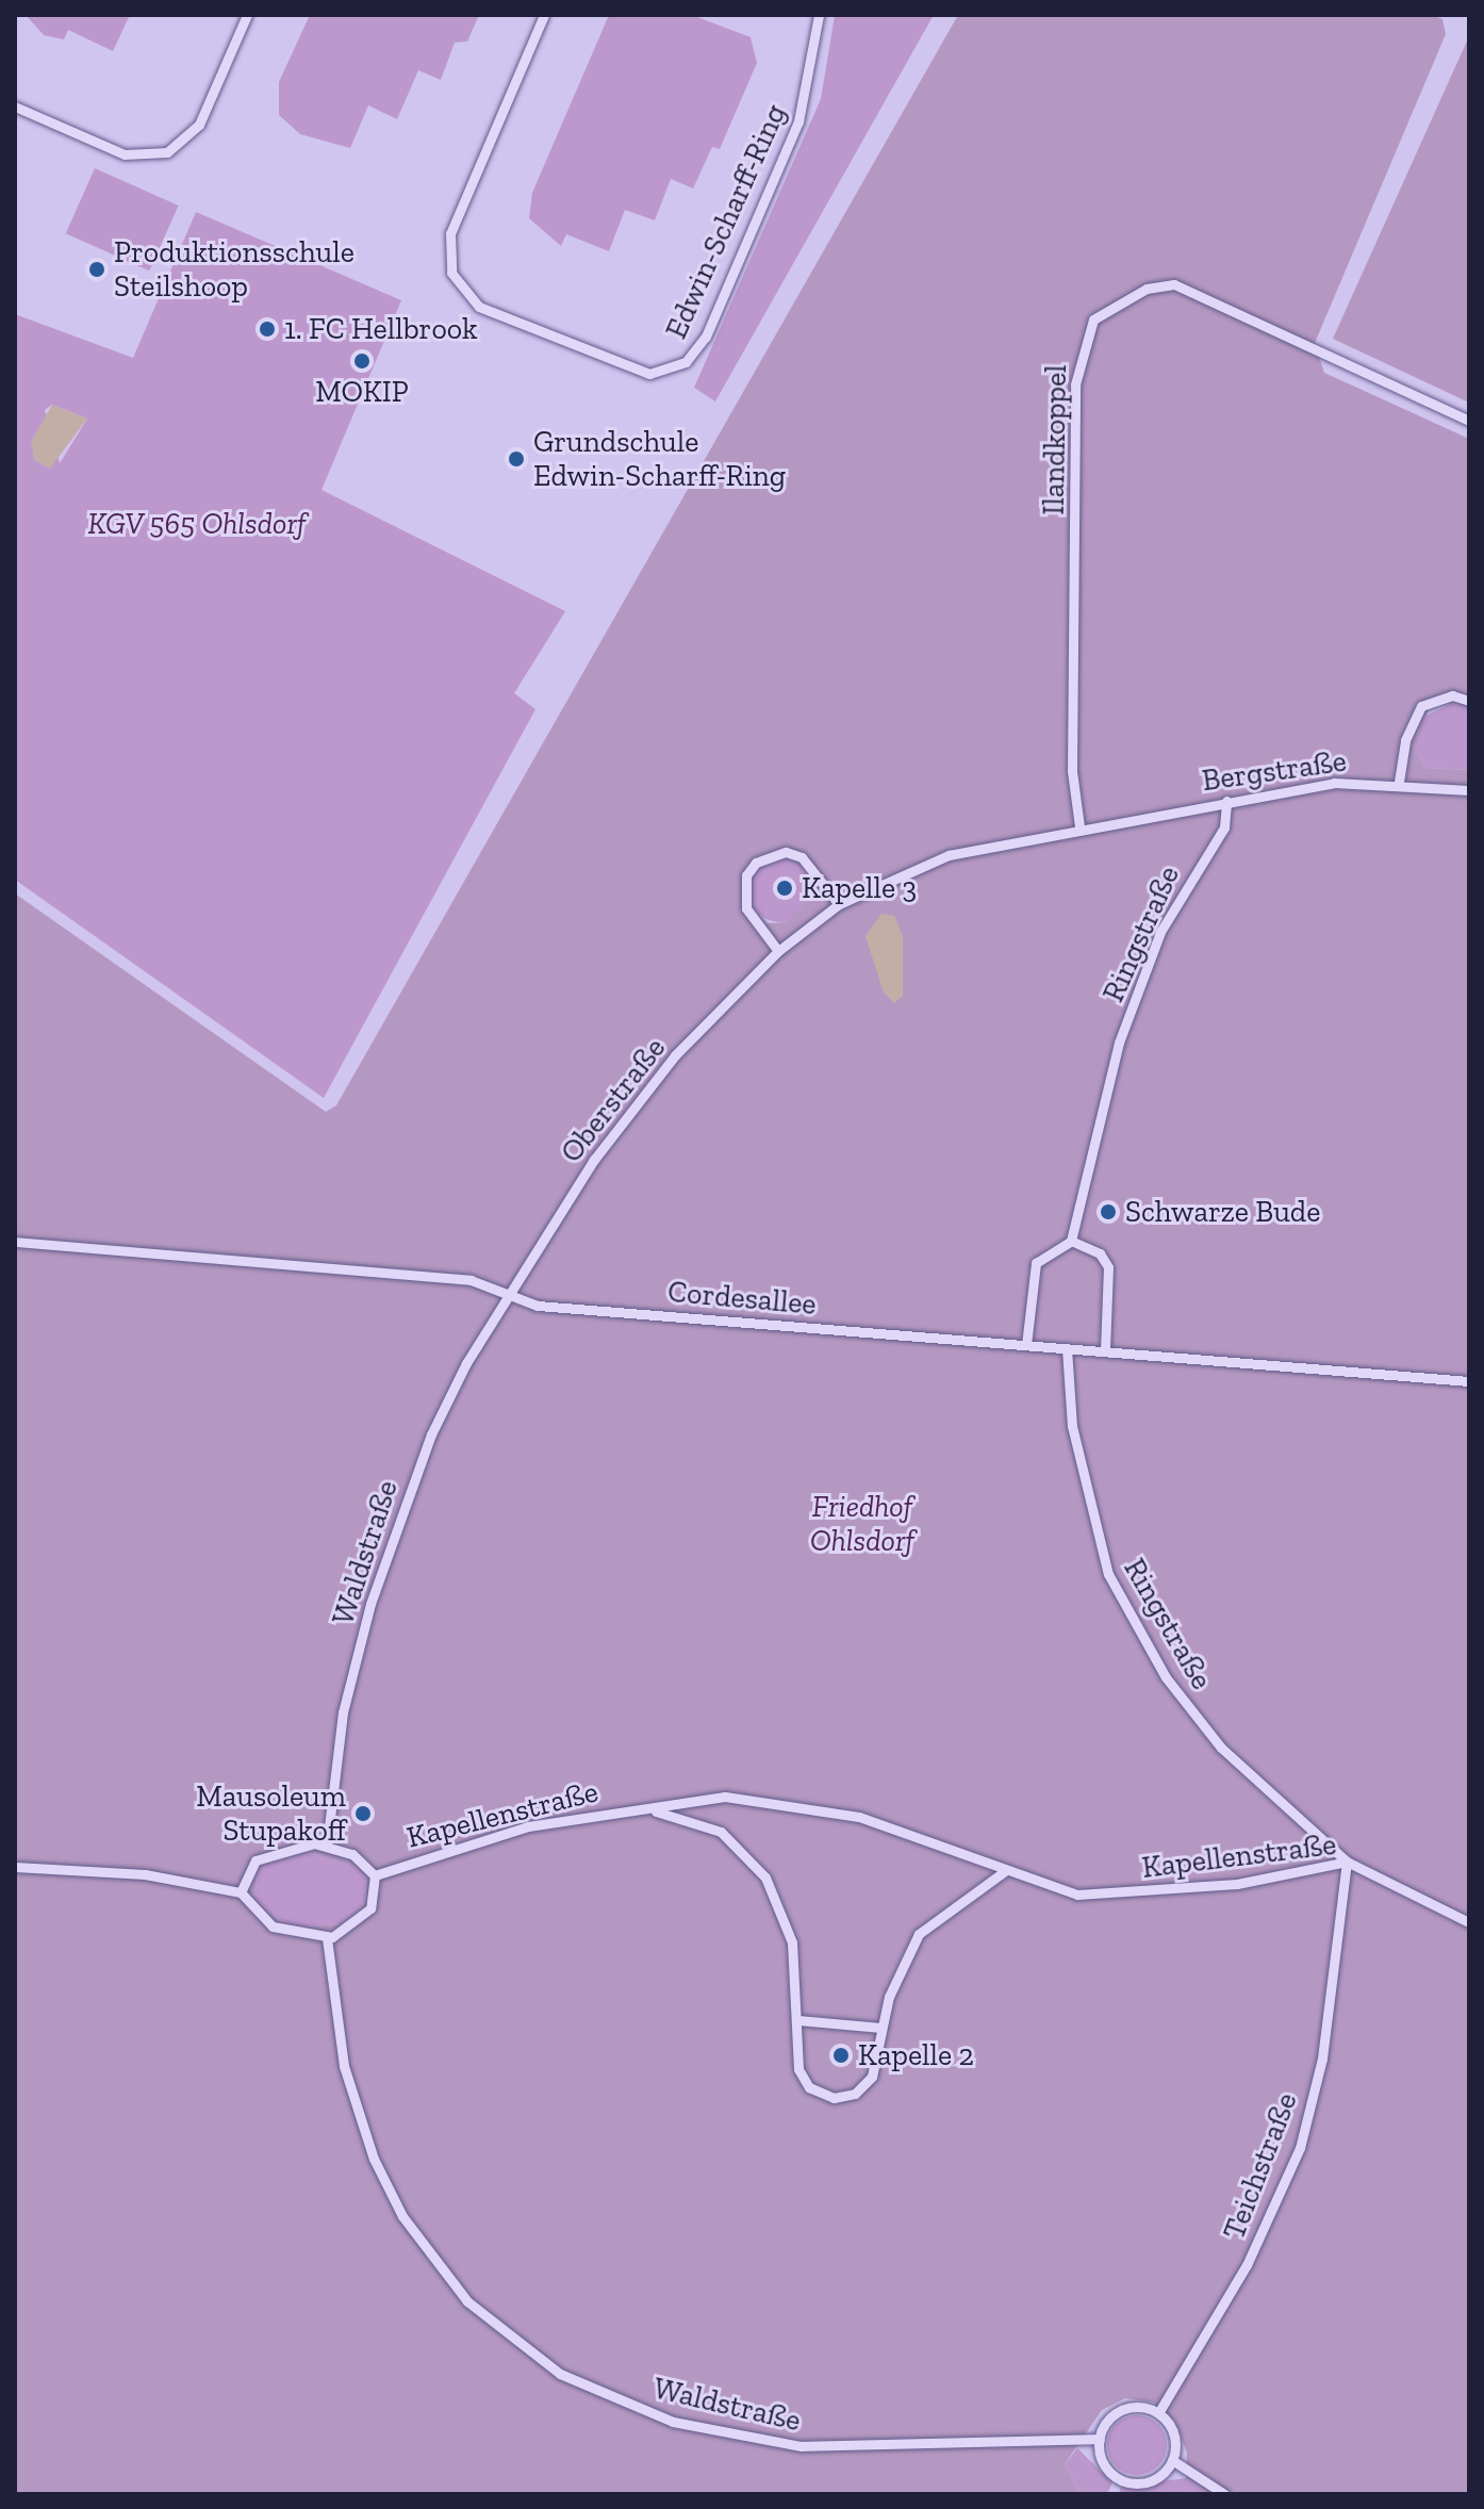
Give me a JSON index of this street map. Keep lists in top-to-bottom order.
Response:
{
  "streets": {
    "street": [
      "Edwin-Scharff-Ring",
      "Ilandkoppel",
      "Bergstraße",
      "Ringstraße",
      "Oberstraße",
      "Cordesallee",
      "Waldstraße",
      "Kapellenstraße",
      "Teichstraße"
    ]
  },
  "crossings": [
    ["Ilandkoppel", "Oberstraße"],
    ["Bergstraße", "Ringstraße"],
    ["Bergstraße", "Oberstraße"],
    ["Ringstraße", "Cordesallee"],
    ["Ringstraße", "Kapellenstraße"],
    ["Ringstraße", "Teichstraße"],
    ["Oberstraße", "Cordesallee"],
    ["Oberstraße", "Waldstraße"],
    ["Cordesallee", "Waldstraße"],
    ["Waldstraße", "Kapellenstraße"],
    ["Waldstraße", "Teichstraße"],
    ["Kapellenstraße", "Teichstraße"]
  ],
  "parks": ["KGV 565 Ohlsdorf", "Friedhof Ohlsdorf"],
  "places": [
    "Produktionsschule Steilshoop",
    "1. FC Hellbrook",
    "MOKIP",
    "Grundschule Edwin-Scharff-Ring",
    "Kapelle 3",
    "Schwarze Bude",
    "Mausoleum Stupakoff",
    "Kapelle 2"
  ]
}
